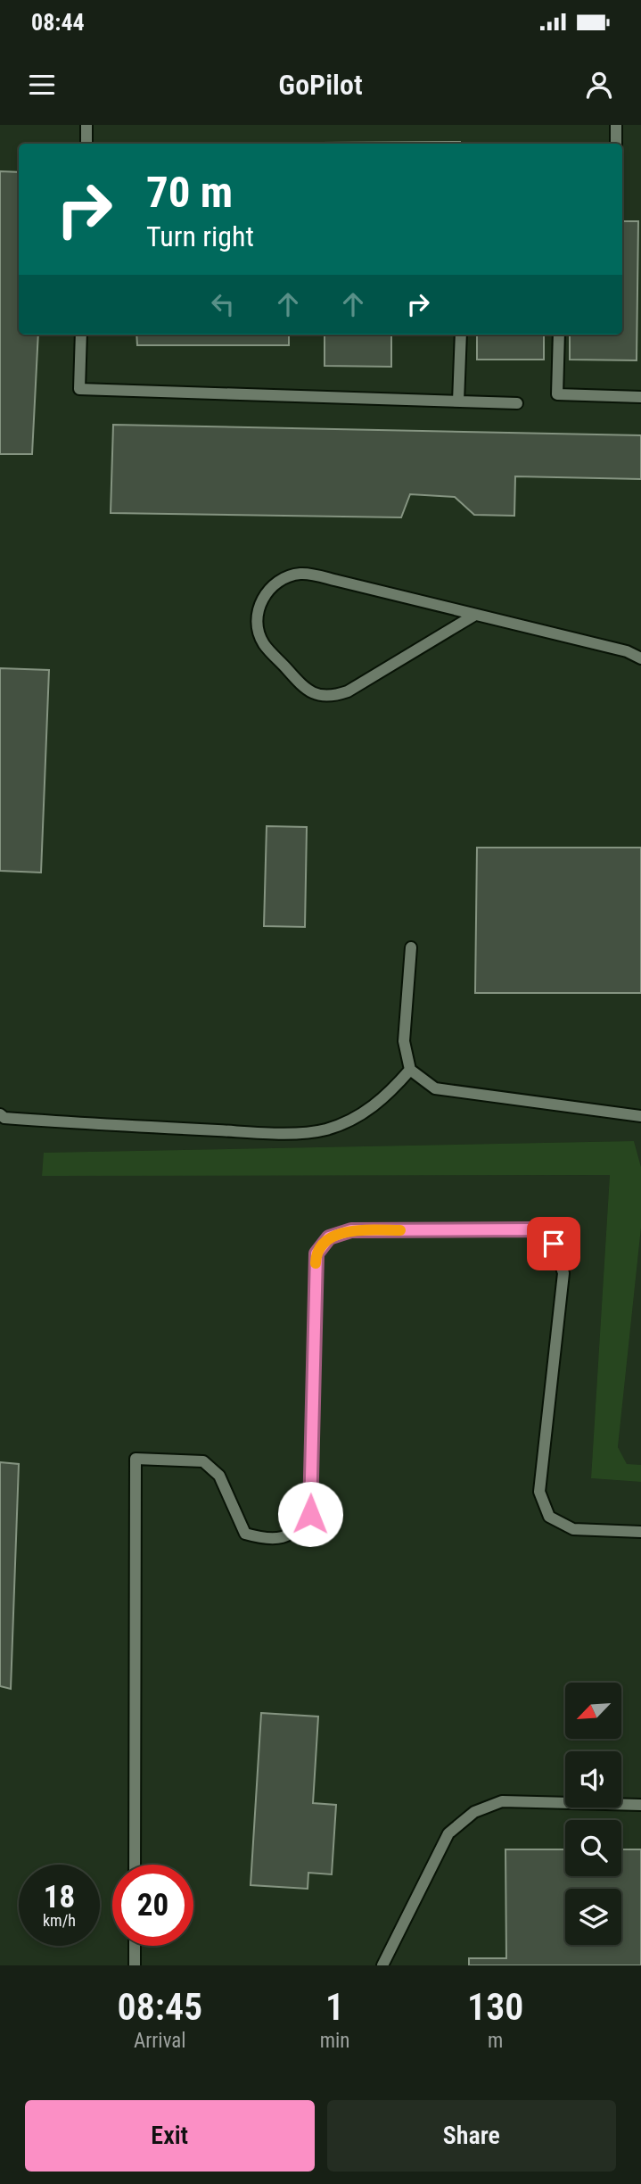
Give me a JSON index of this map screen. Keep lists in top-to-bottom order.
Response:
{
  "north": "bottom left",
  "page": {
    "status": "08:44",
    "header": "GoPilot",
    "turn": ["70 m", "Turn right"],
    "speed": "18 km/h",
    "limit": "20",
    "eta": [
      "08:45",
      "Arrival",
      "1",
      "min",
      "130",
      "m"
    ],
    "buttons": ["Exit", "Share"]
  }
}
